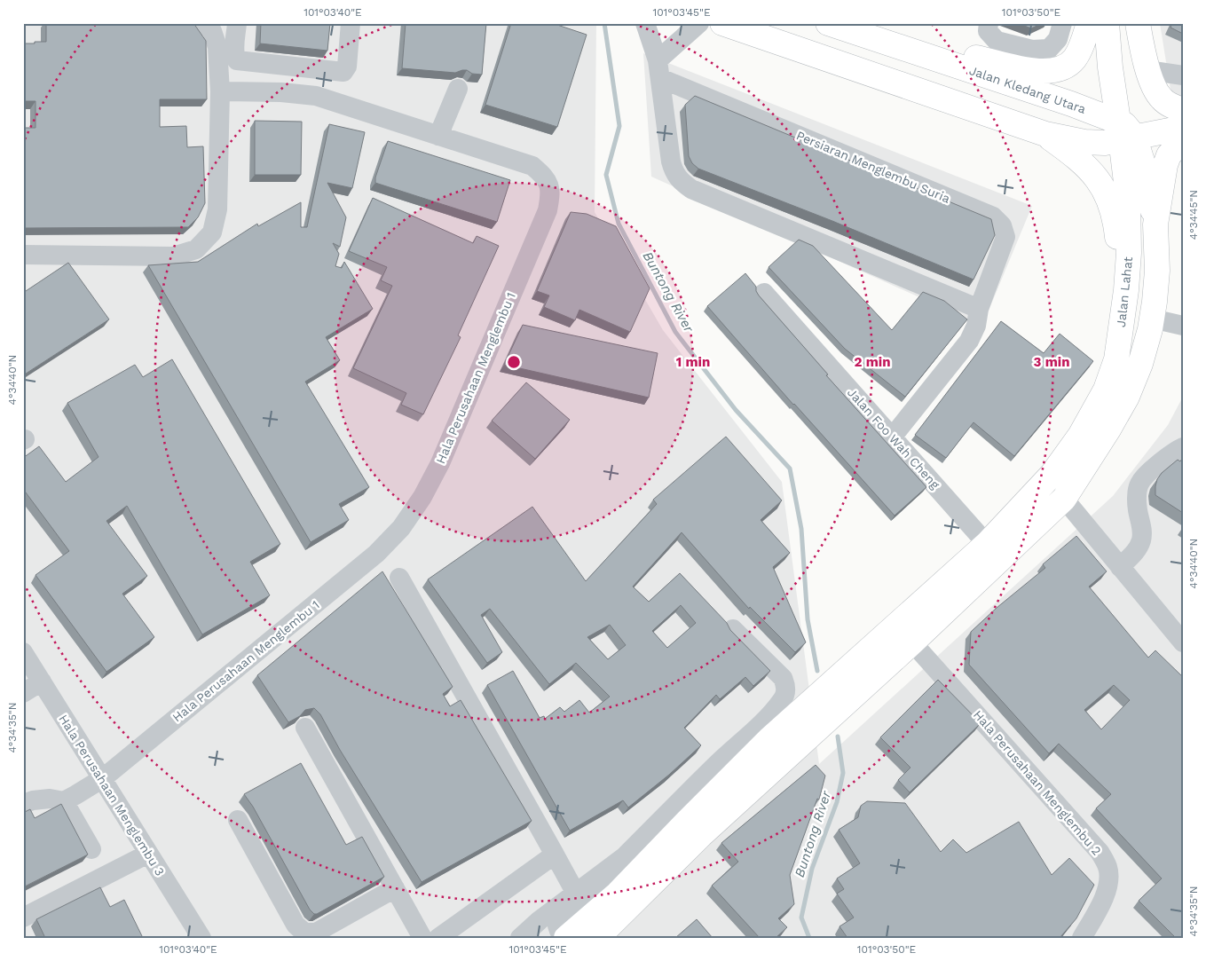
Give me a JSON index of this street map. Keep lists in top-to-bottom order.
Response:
{
  "streets": {
    "main road": ["Jalan Kledang Utara", "Jalan Lahat"],
    "street": [
      "Persiaran Menglembu Suria",
      "Hala Perusahaan Menglembu 1",
      "Jalan Foo Wah Cheng",
      "Hala Perusahaan Menglembu 2",
      "Hala Perusahaan Menglembu 3"
    ]
  },
  "crossings": [
    ["Jalan Kledang Utara", "Jalan Lahat"],
    ["Persiaran Menglembu Suria", "Jalan Foo Wah Cheng"],
    ["Jalan Lahat", "Jalan Foo Wah Cheng"],
    ["Hala Perusahaan Menglembu 1", "Hala Perusahaan Menglembu 3"]
  ],
  "water": ["Buntong River"],
  "coordinates": [
    "101°03'40\"E",
    "101°03'45\"E",
    "101°03'50\"E",
    "4°34'45\"N",
    "4°34'40\"N",
    "4°34'35\"N"
  ],
  "rings": ["1 min", "2 min", "3 min"]
}
